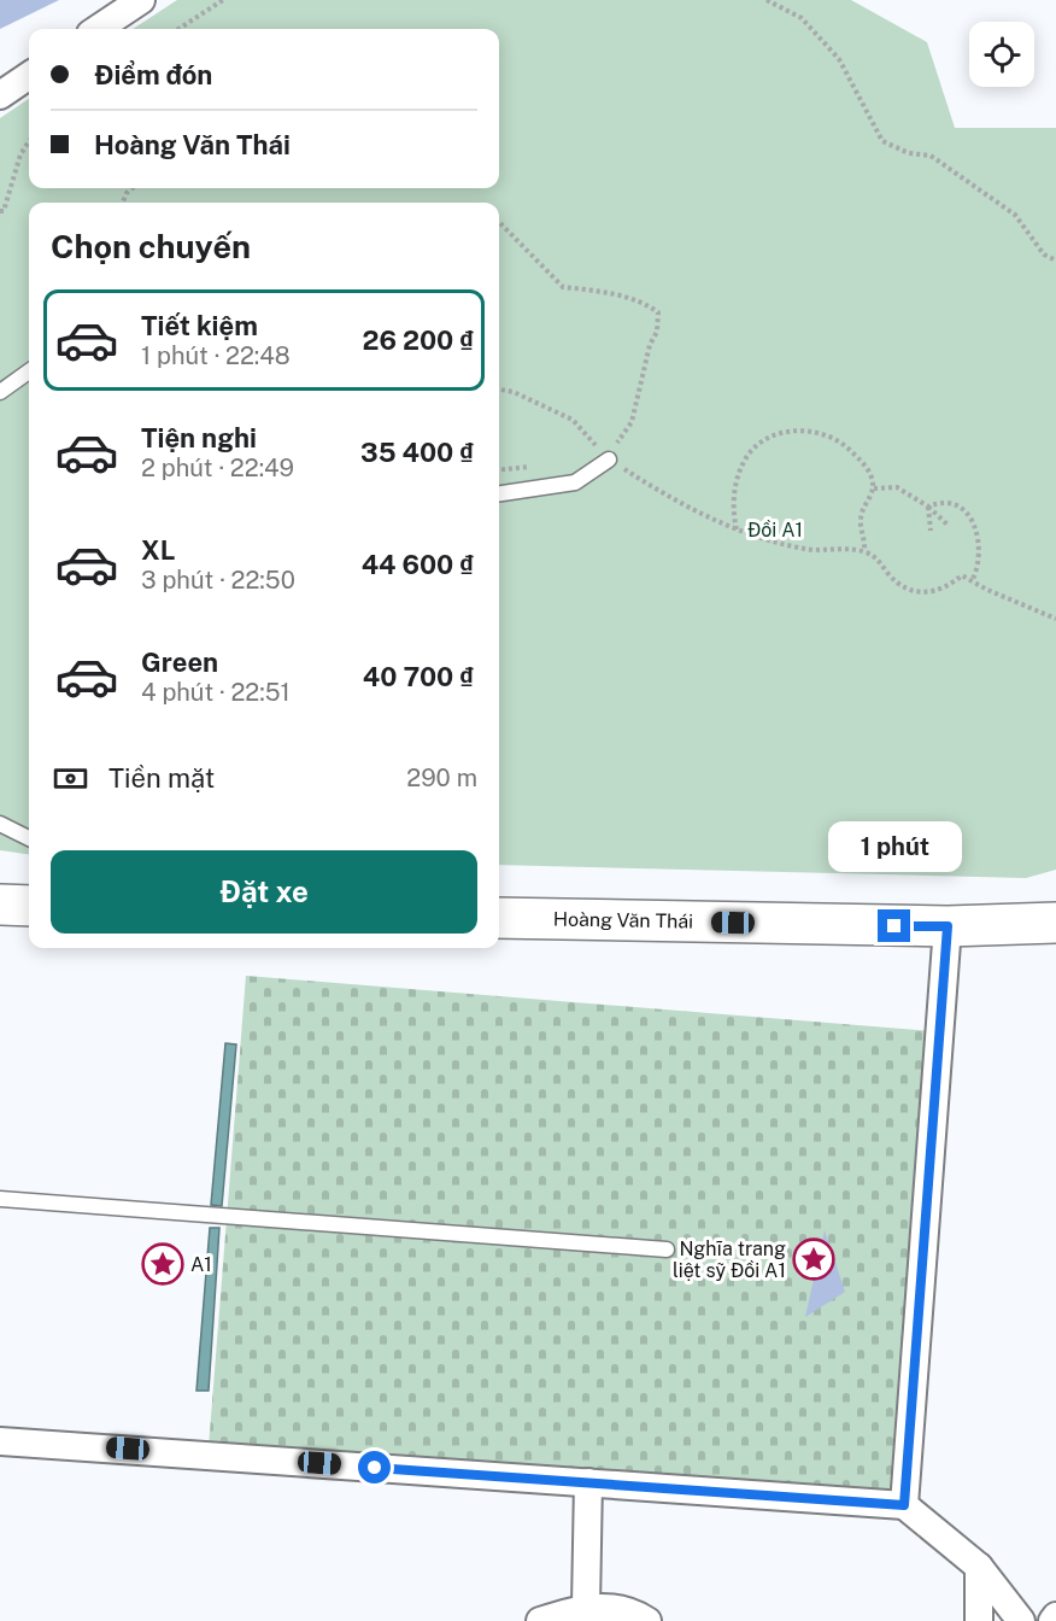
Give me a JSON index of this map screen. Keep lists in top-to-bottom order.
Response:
{
  "streets": {
    "street": ["Hoàng Văn Thái"]
  },
  "parks": ["Đồi A1"],
  "places": {
    "place": ["Nghĩa trang liệt sỹ Đồi A1", "A1"]
  },
  "page": {
    "banner": ["Điểm đón", "Hoàng Văn Thái"],
    "heading": "Chọn chuyến",
    "list": [
      {
        "name": "Tiết kiệm",
        "note": "1 phút · 22:48",
        "value": "26 200 ₫"
      },
      {
        "name": "Tiện nghi",
        "note": "2 phút · 22:49",
        "value": "35 400 ₫"
      },
      {
        "name": "XL",
        "note": "3 phút · 22:50",
        "value": "44 600 ₫"
      },
      {
        "name": "Green",
        "note": "4 phút · 22:51",
        "value": "40 700 ₫"
      }
    ],
    "pay": ["Tiền mặt", "290 m"],
    "bubble": "1 phút",
    "buttons": "Đặt xe"
  }
}
